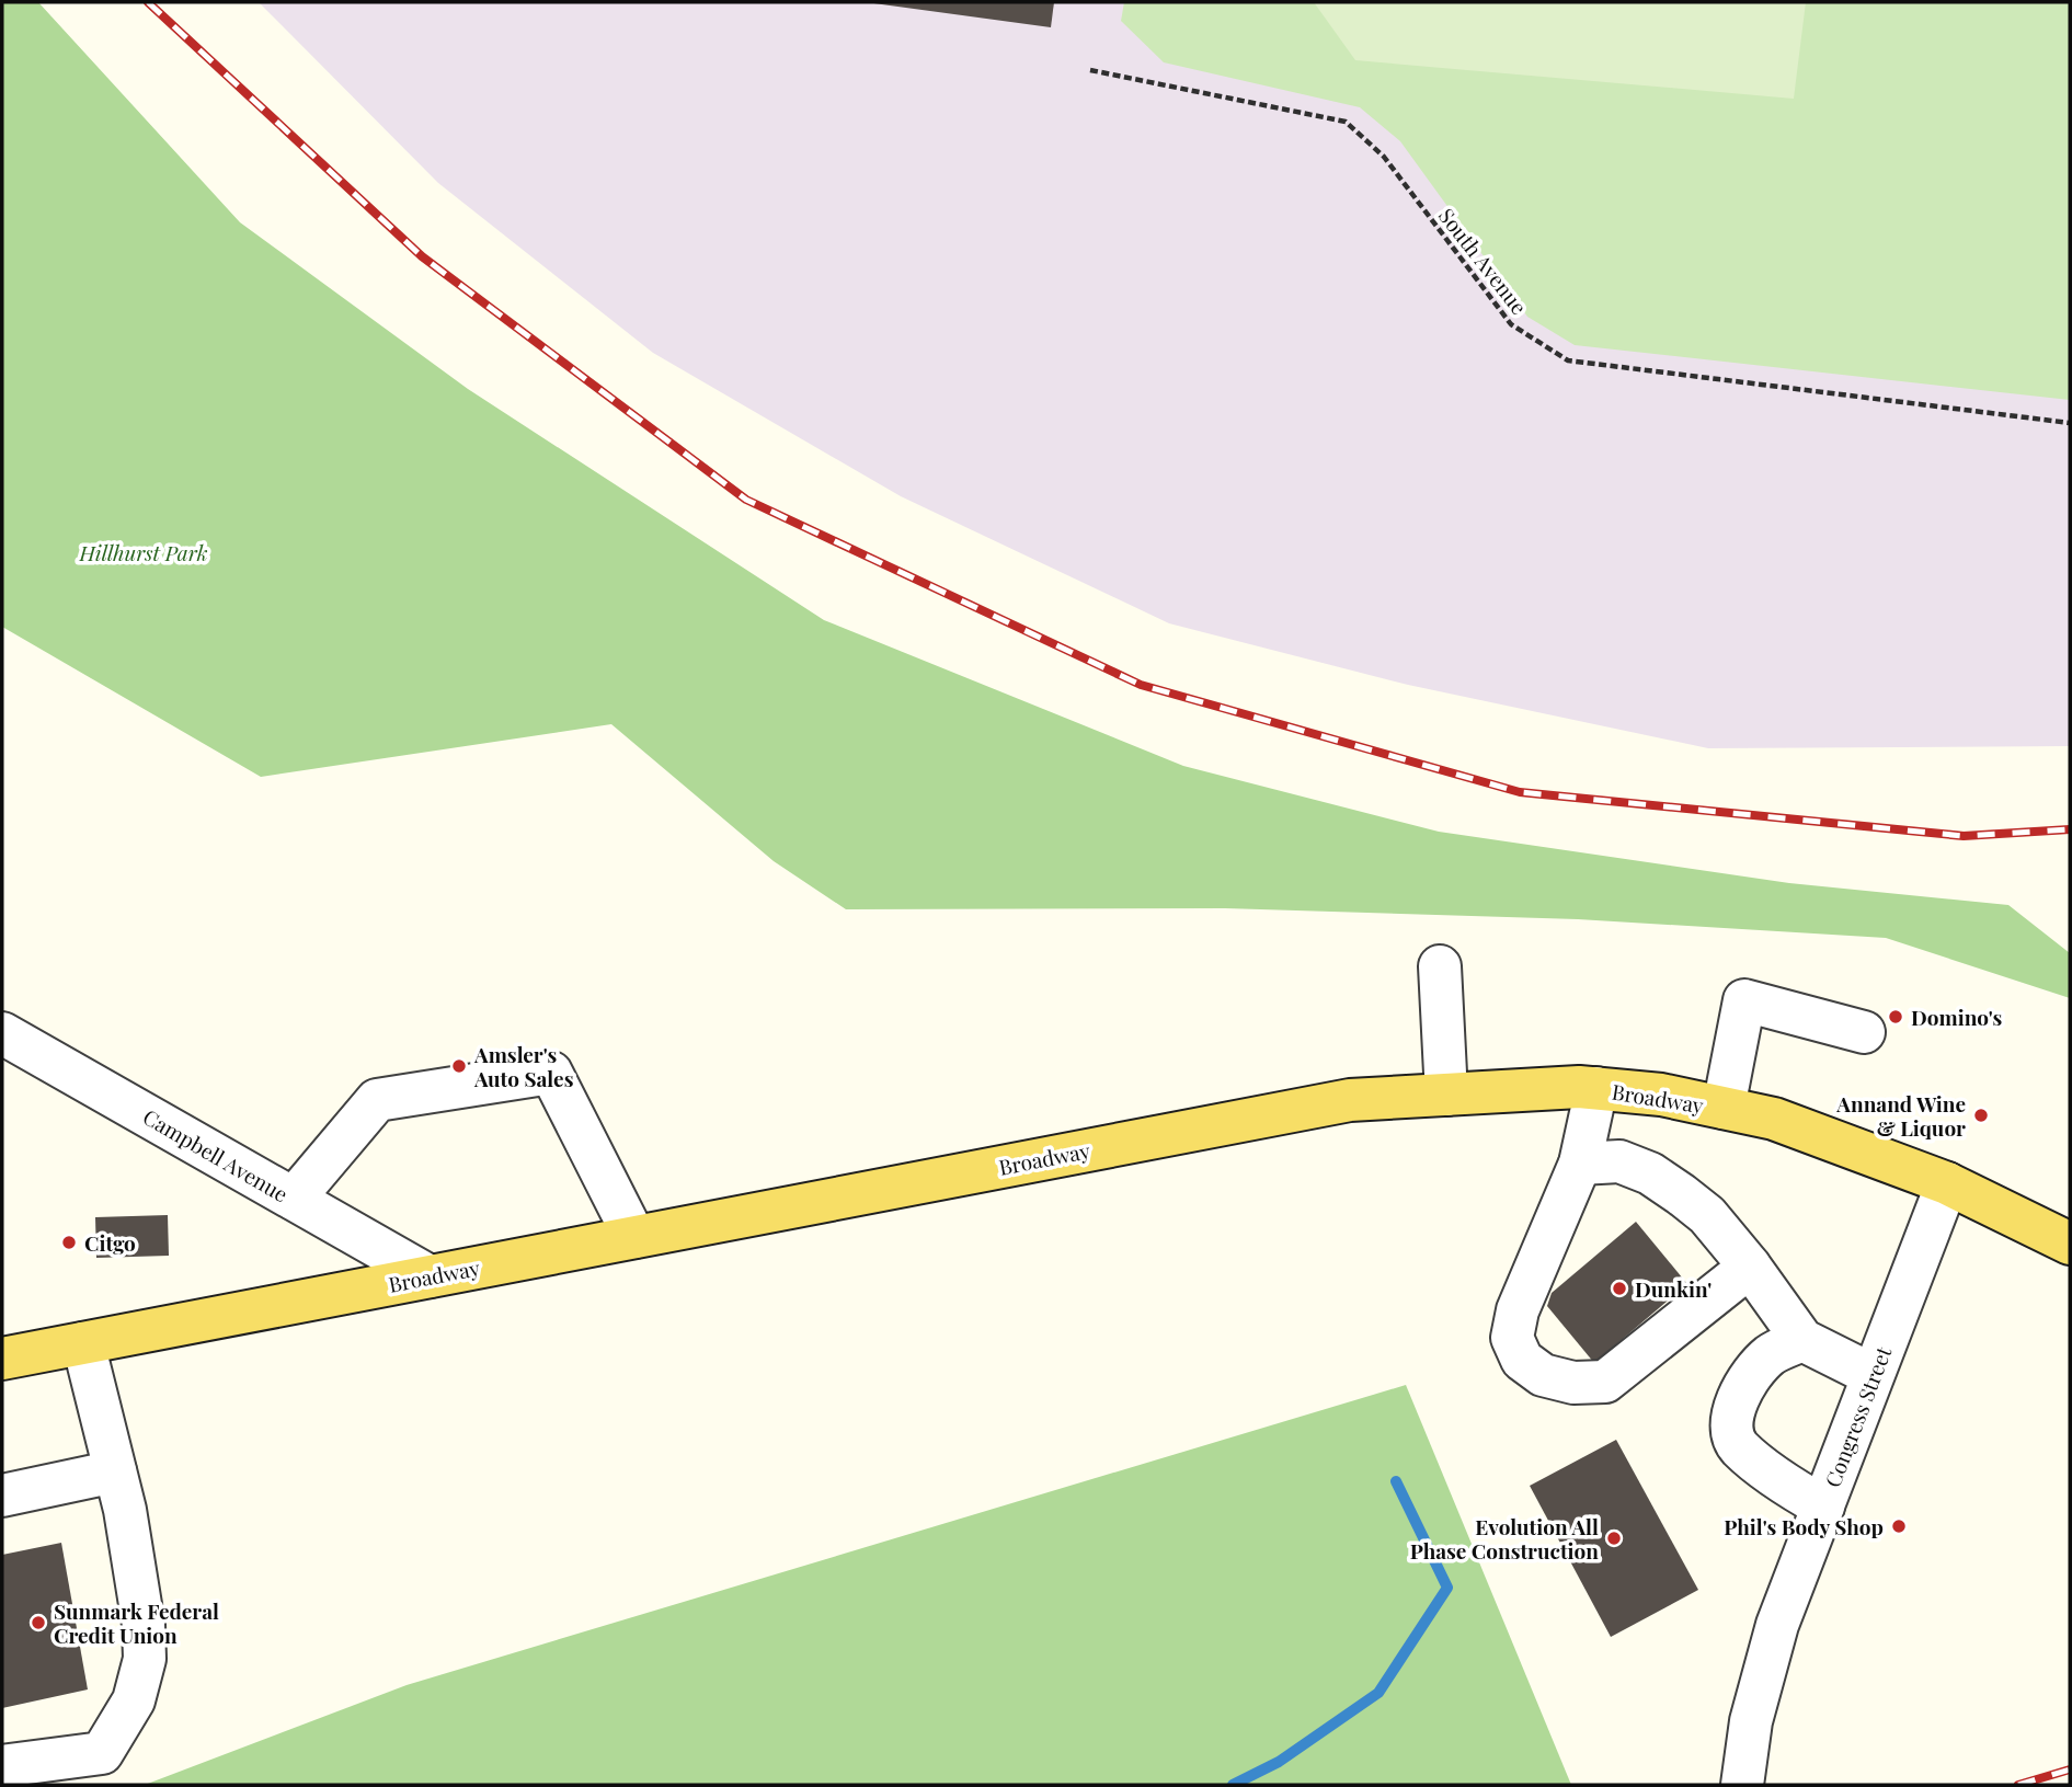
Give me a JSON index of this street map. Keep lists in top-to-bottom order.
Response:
{
  "streets": {
    "main road": ["Broadway"],
    "street": ["Campbell Avenue", "Congress Street"],
    "path": ["South Avenue"]
  },
  "crossings": [
    ["Broadway", "Campbell Avenue"],
    ["Broadway", "Congress Street"]
  ],
  "parks": ["Hillhurst Park"],
  "places": [
    "Domino's",
    "Amsler's Auto Sales",
    "Annand Wine & Liquor",
    "Citgo",
    "Dunkin'",
    "Phil's Body Shop",
    "Evolution All Phase Construction",
    "Sunmark Federal Credit Union"
  ]
}
